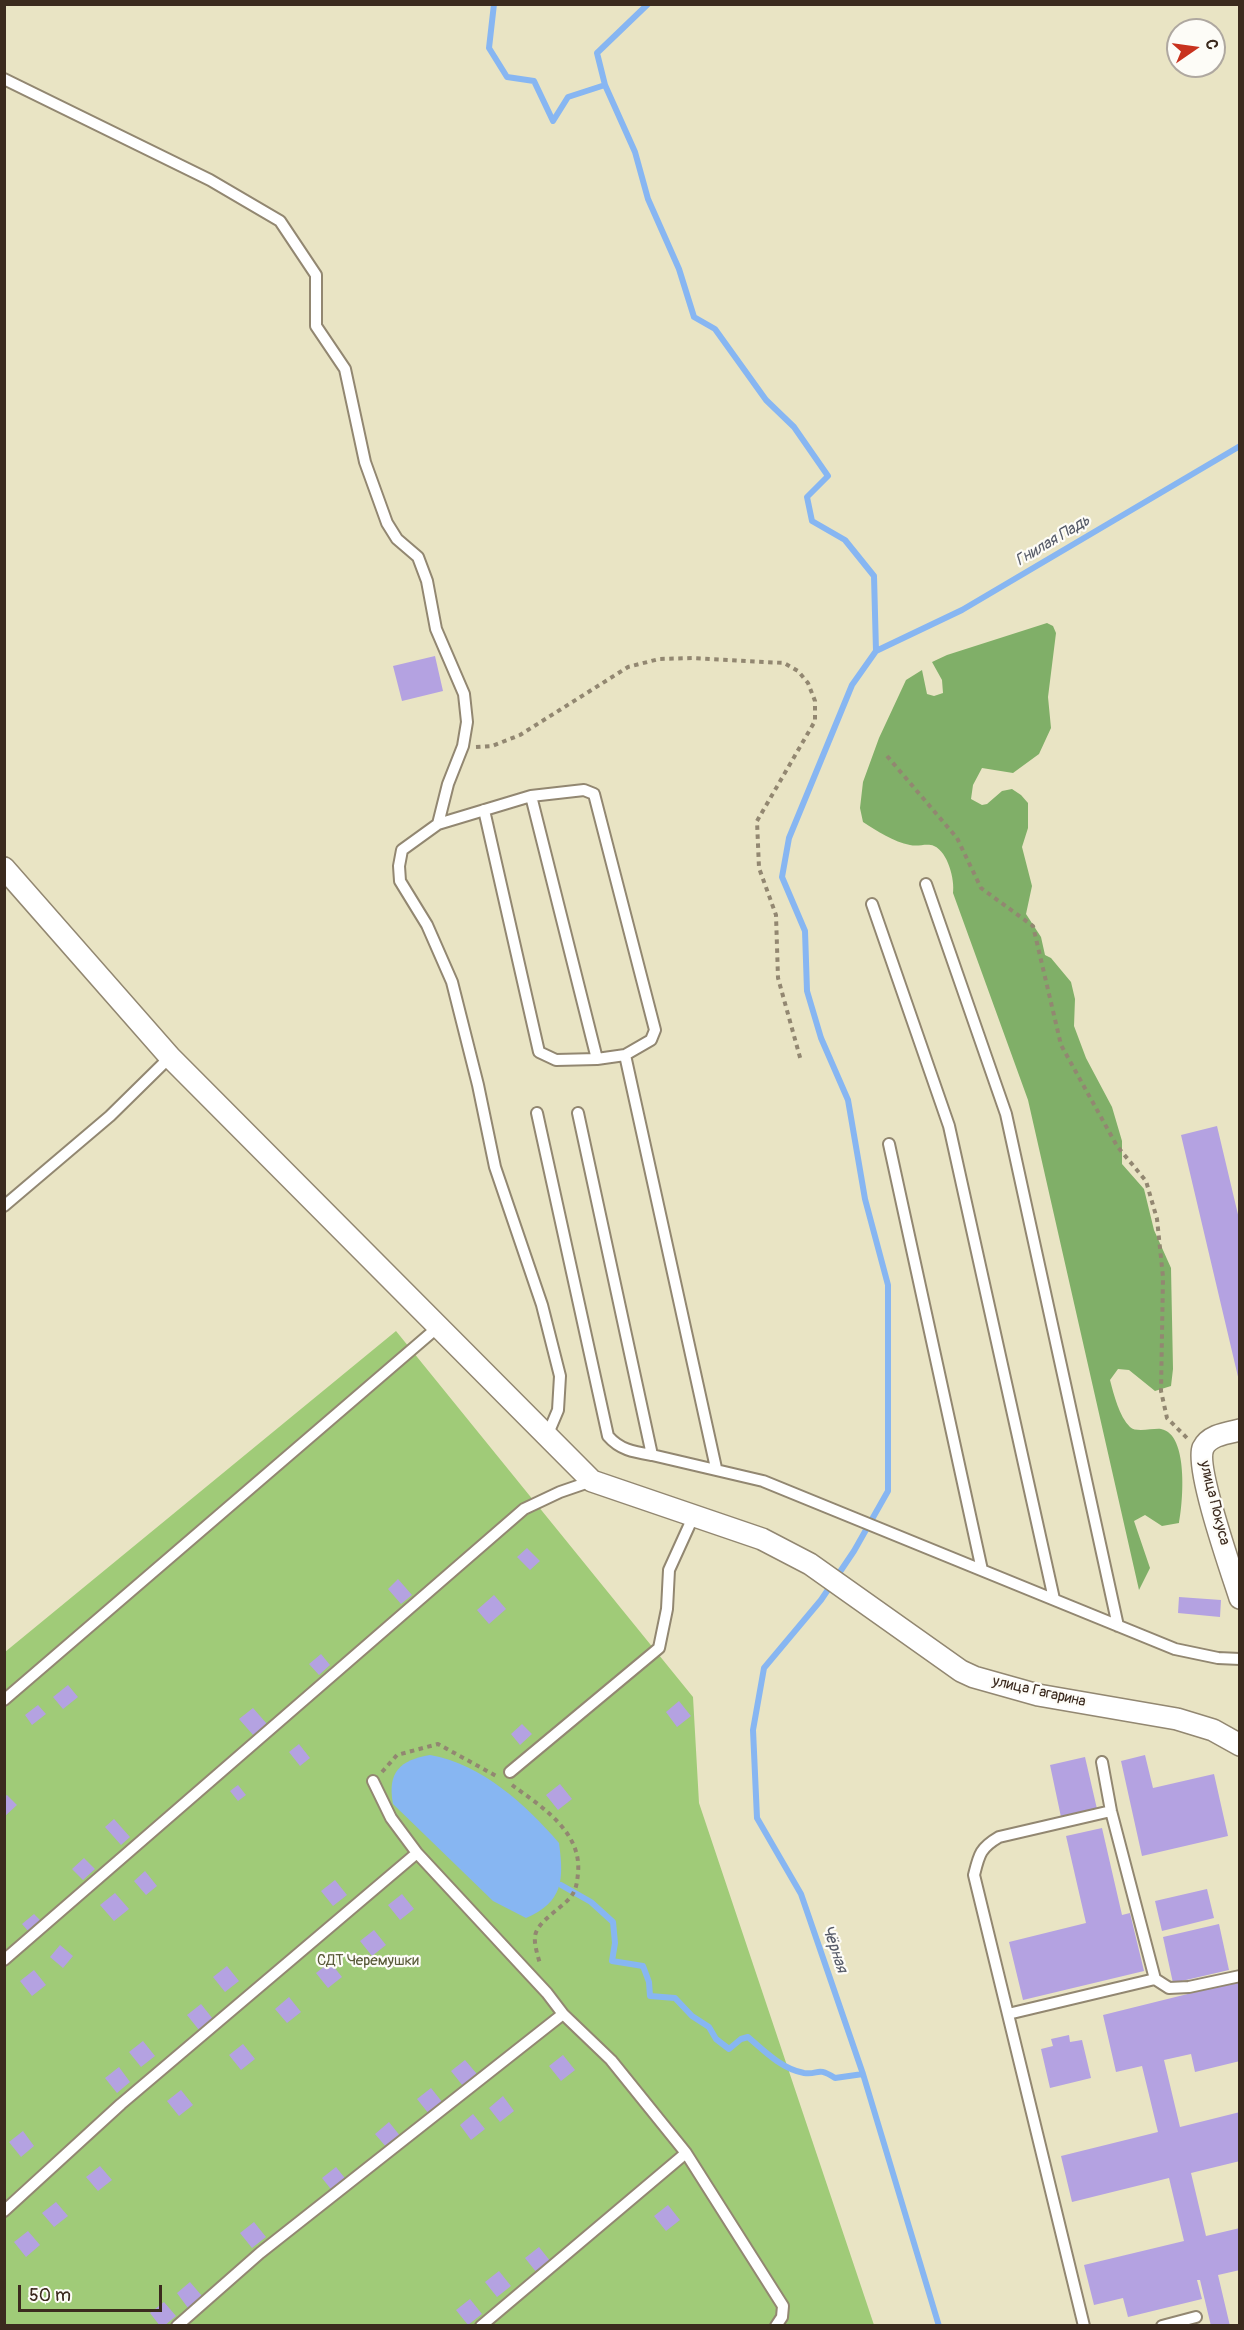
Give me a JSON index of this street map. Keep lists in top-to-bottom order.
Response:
{
  "streets": {
    "street": ["улица Покуса", "улица Гагарина"]
  },
  "water": ["Гнилая Падь", "Чёрная"],
  "parks": ["СДТ Черемушки"],
  "scale_bar": "50 m",
  "north": "right"
}
